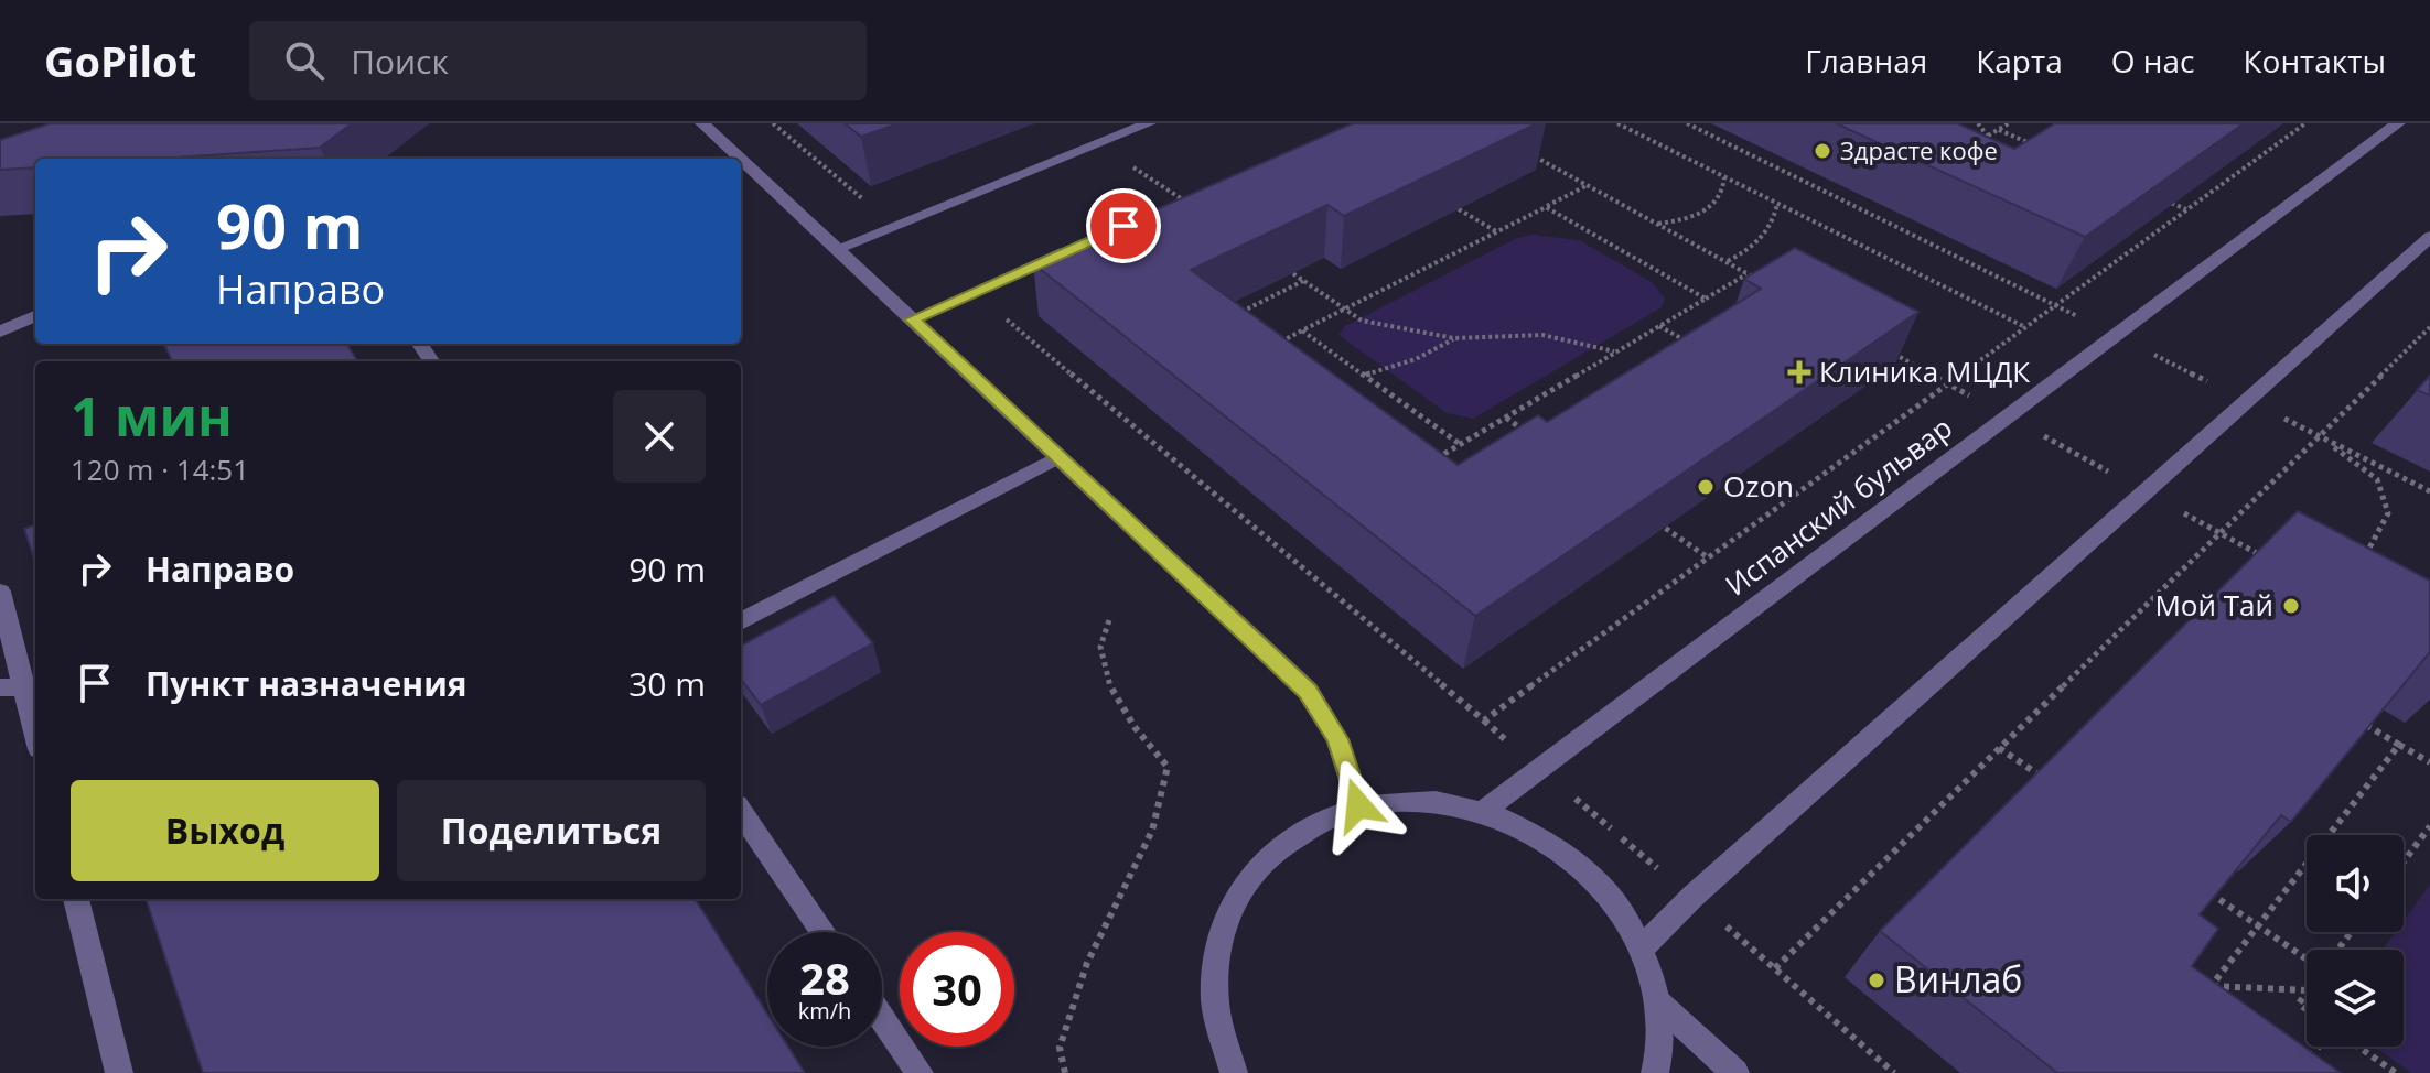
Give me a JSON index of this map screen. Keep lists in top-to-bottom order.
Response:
{
  "streets": {
    "street": ["Испанский бульвар"]
  },
  "places": {
    "other": [
      "Здрасте кофе",
      "Ozon",
      "Мой Тай",
      "Винлаб"
    ],
    "health": ["Клиника МЦДК"]
  },
  "page": {
    "header": "GoPilot",
    "search": "Поиск",
    "nav": [
      "Главная",
      "Карта",
      "О нас",
      "Контакты"
    ],
    "turn": ["90 m", "Направо"],
    "heading": ["1 мин", "120 m · 14:51"],
    "list": [
      {
        "name": "Направо",
        "value": "90 m"
      },
      {
        "name": "Пункт назначения",
        "value": "30 m"
      }
    ],
    "buttons": ["Выход", "Поделиться"],
    "speed": "28 km/h",
    "limit": "30"
  }
}
